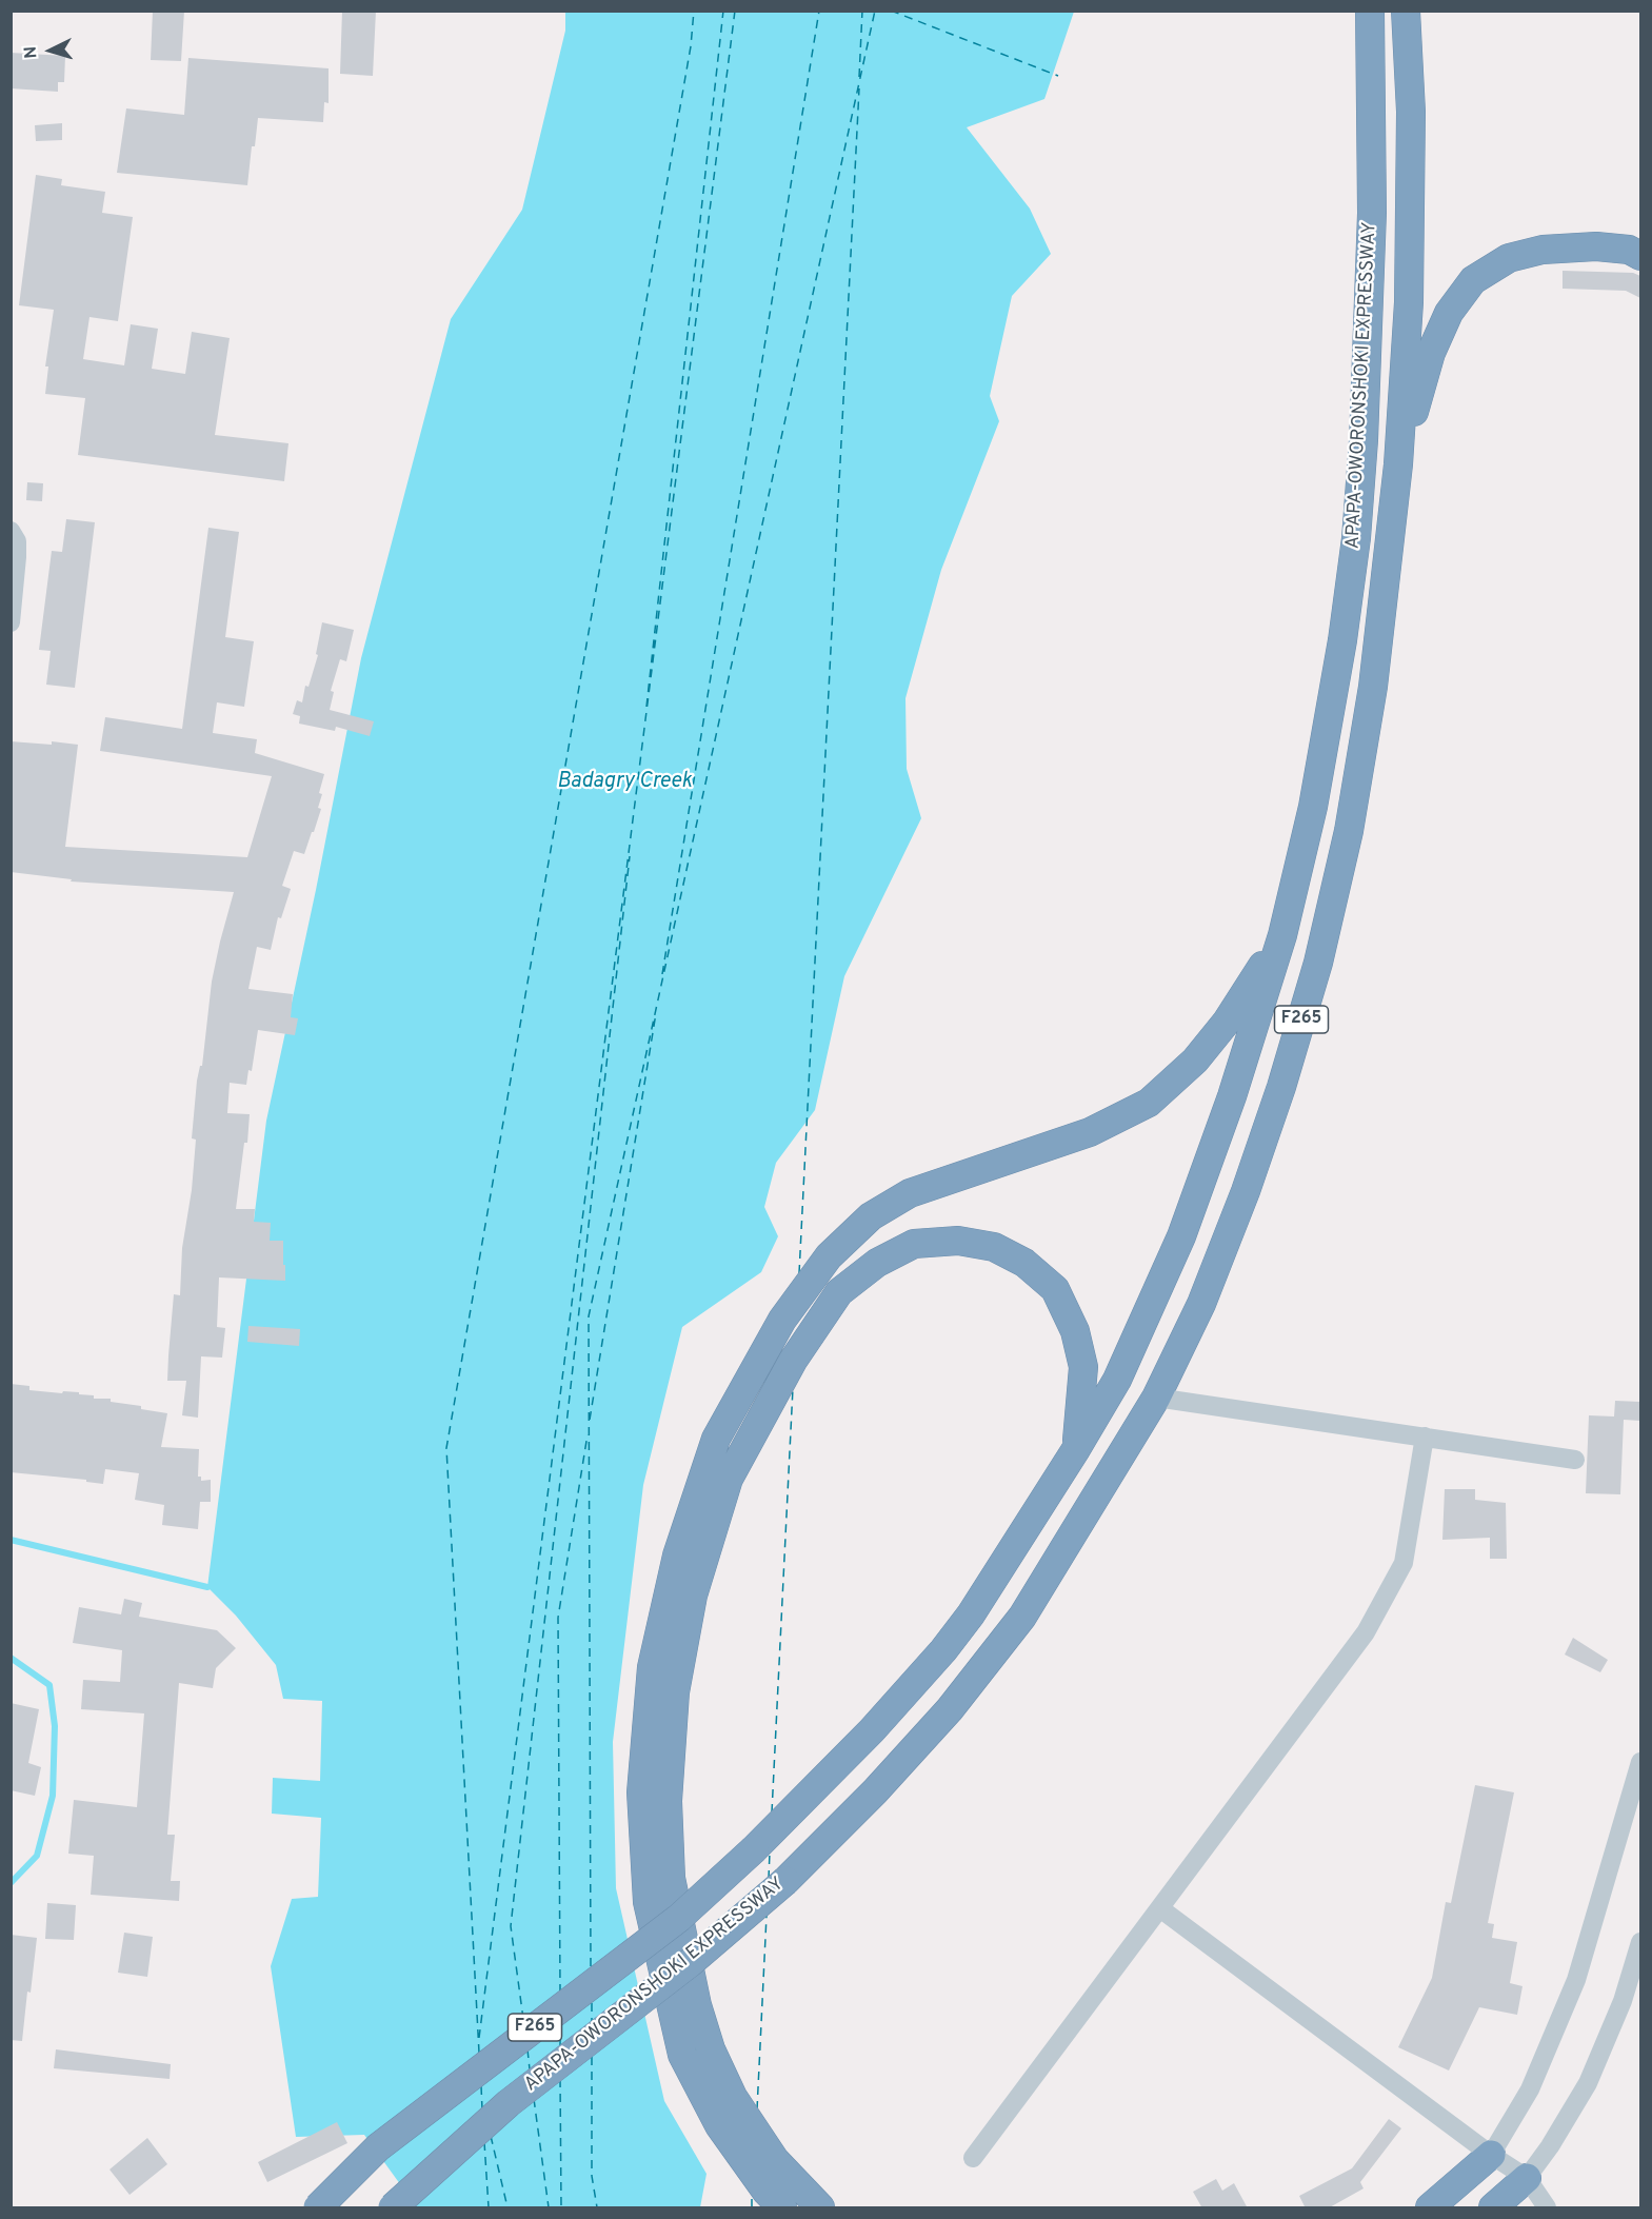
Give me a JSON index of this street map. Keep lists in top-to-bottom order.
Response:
{
  "streets": {
    "highway": ["APAPA-OWORONSHOKI EXPRESSWAY", "F265"]
  },
  "water": ["Badagry Creek"],
  "north": "left"
}
